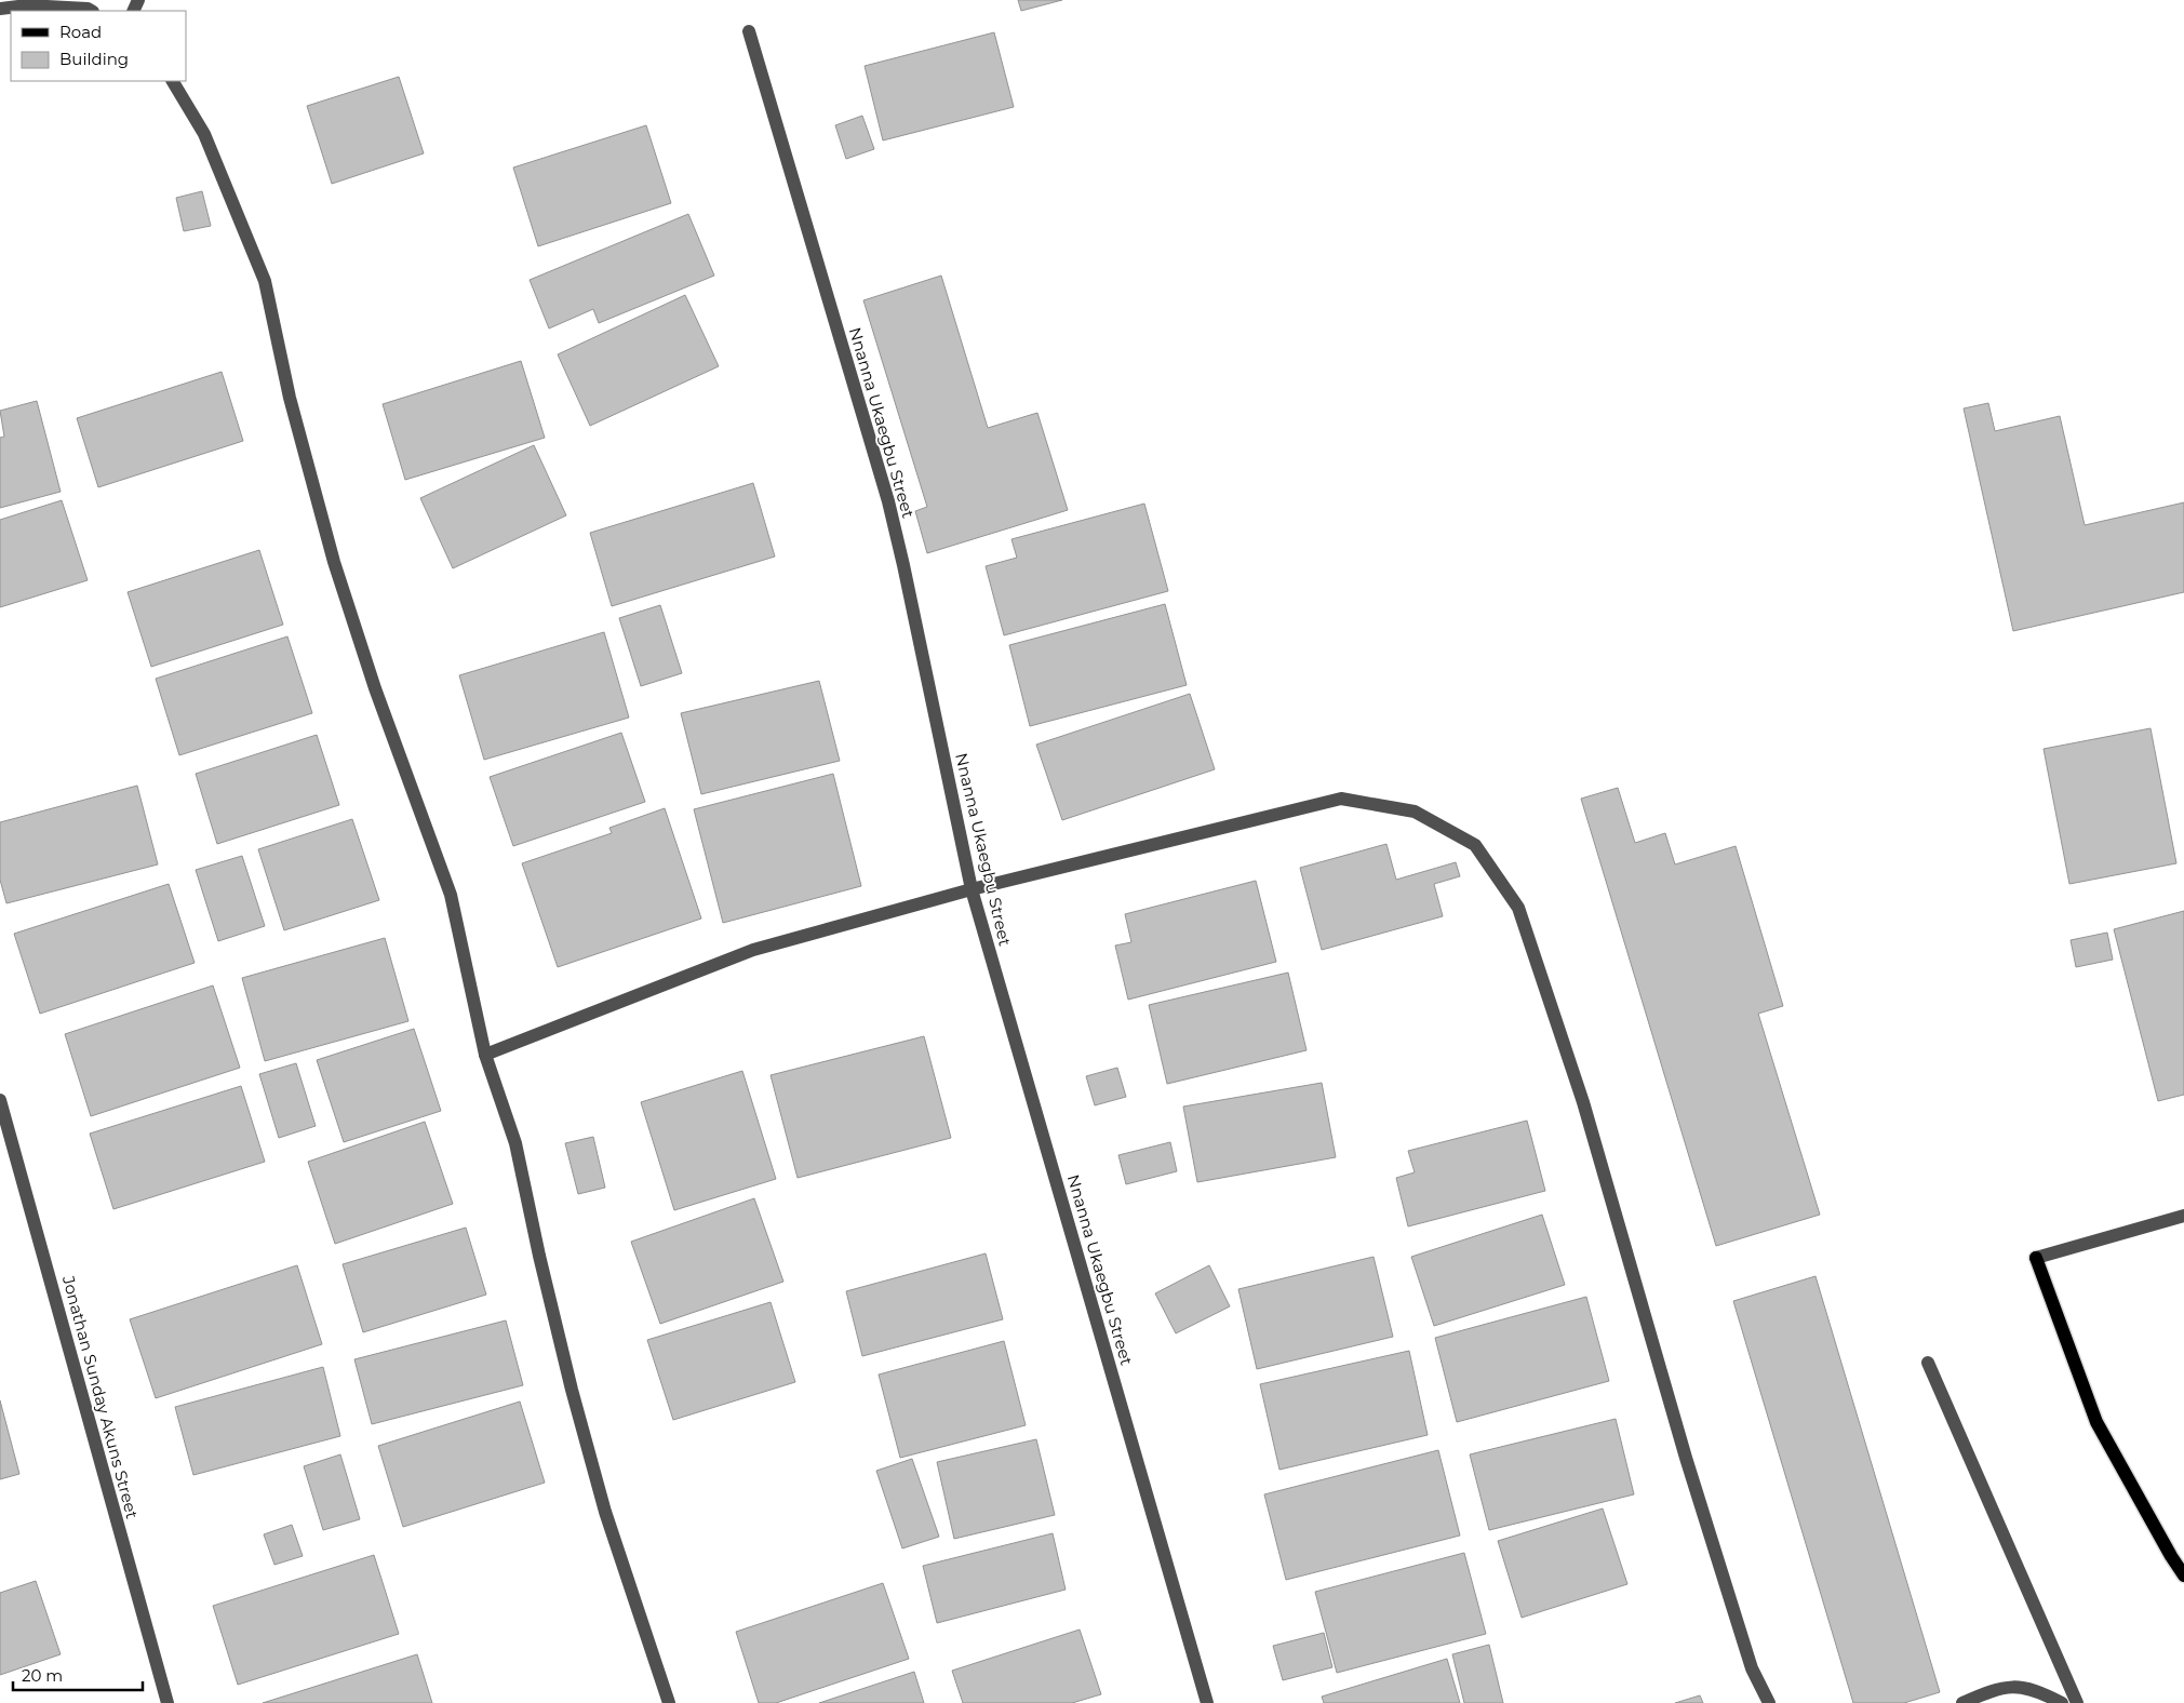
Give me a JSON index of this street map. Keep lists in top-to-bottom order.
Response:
{
  "streets": {
    "street": ["Nnanna Ukaegbu Street", "Jonathan Sunday Akuns Street"]
  },
  "legend": ["Road", "Building"],
  "scale_bar": "20 m"
}
